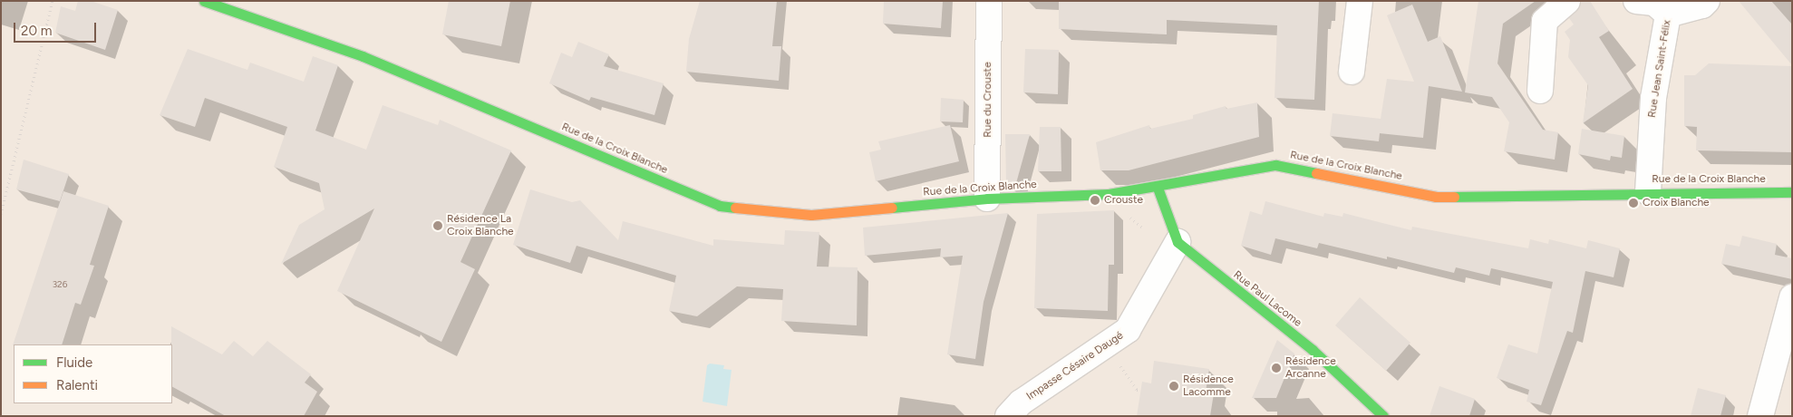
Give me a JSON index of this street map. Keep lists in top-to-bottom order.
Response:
{
  "streets": {
    "street": [
      "Rue Jean Saint-Félix",
      "Rue du Crouste",
      "Rue de la Croix Blanche",
      "Rue Paul Lacome",
      "Impasse Césaire Daugé"
    ]
  },
  "crossings": [
    ["Rue Jean Saint-Félix", "Rue de la Croix Blanche"],
    ["Rue du Crouste", "Rue de la Croix Blanche"],
    ["Rue Paul Lacome", "Impasse Césaire Daugé"]
  ],
  "places": [
    "Crouste",
    "Croix Blanche",
    "Résidence La Croix Blanche",
    "Résidence Arcanne",
    "Résidence Lacomme"
  ],
  "house_numbers": ["326"],
  "legend": ["Fluide", "Ralenti"],
  "scale_bar": "20 m"
}
